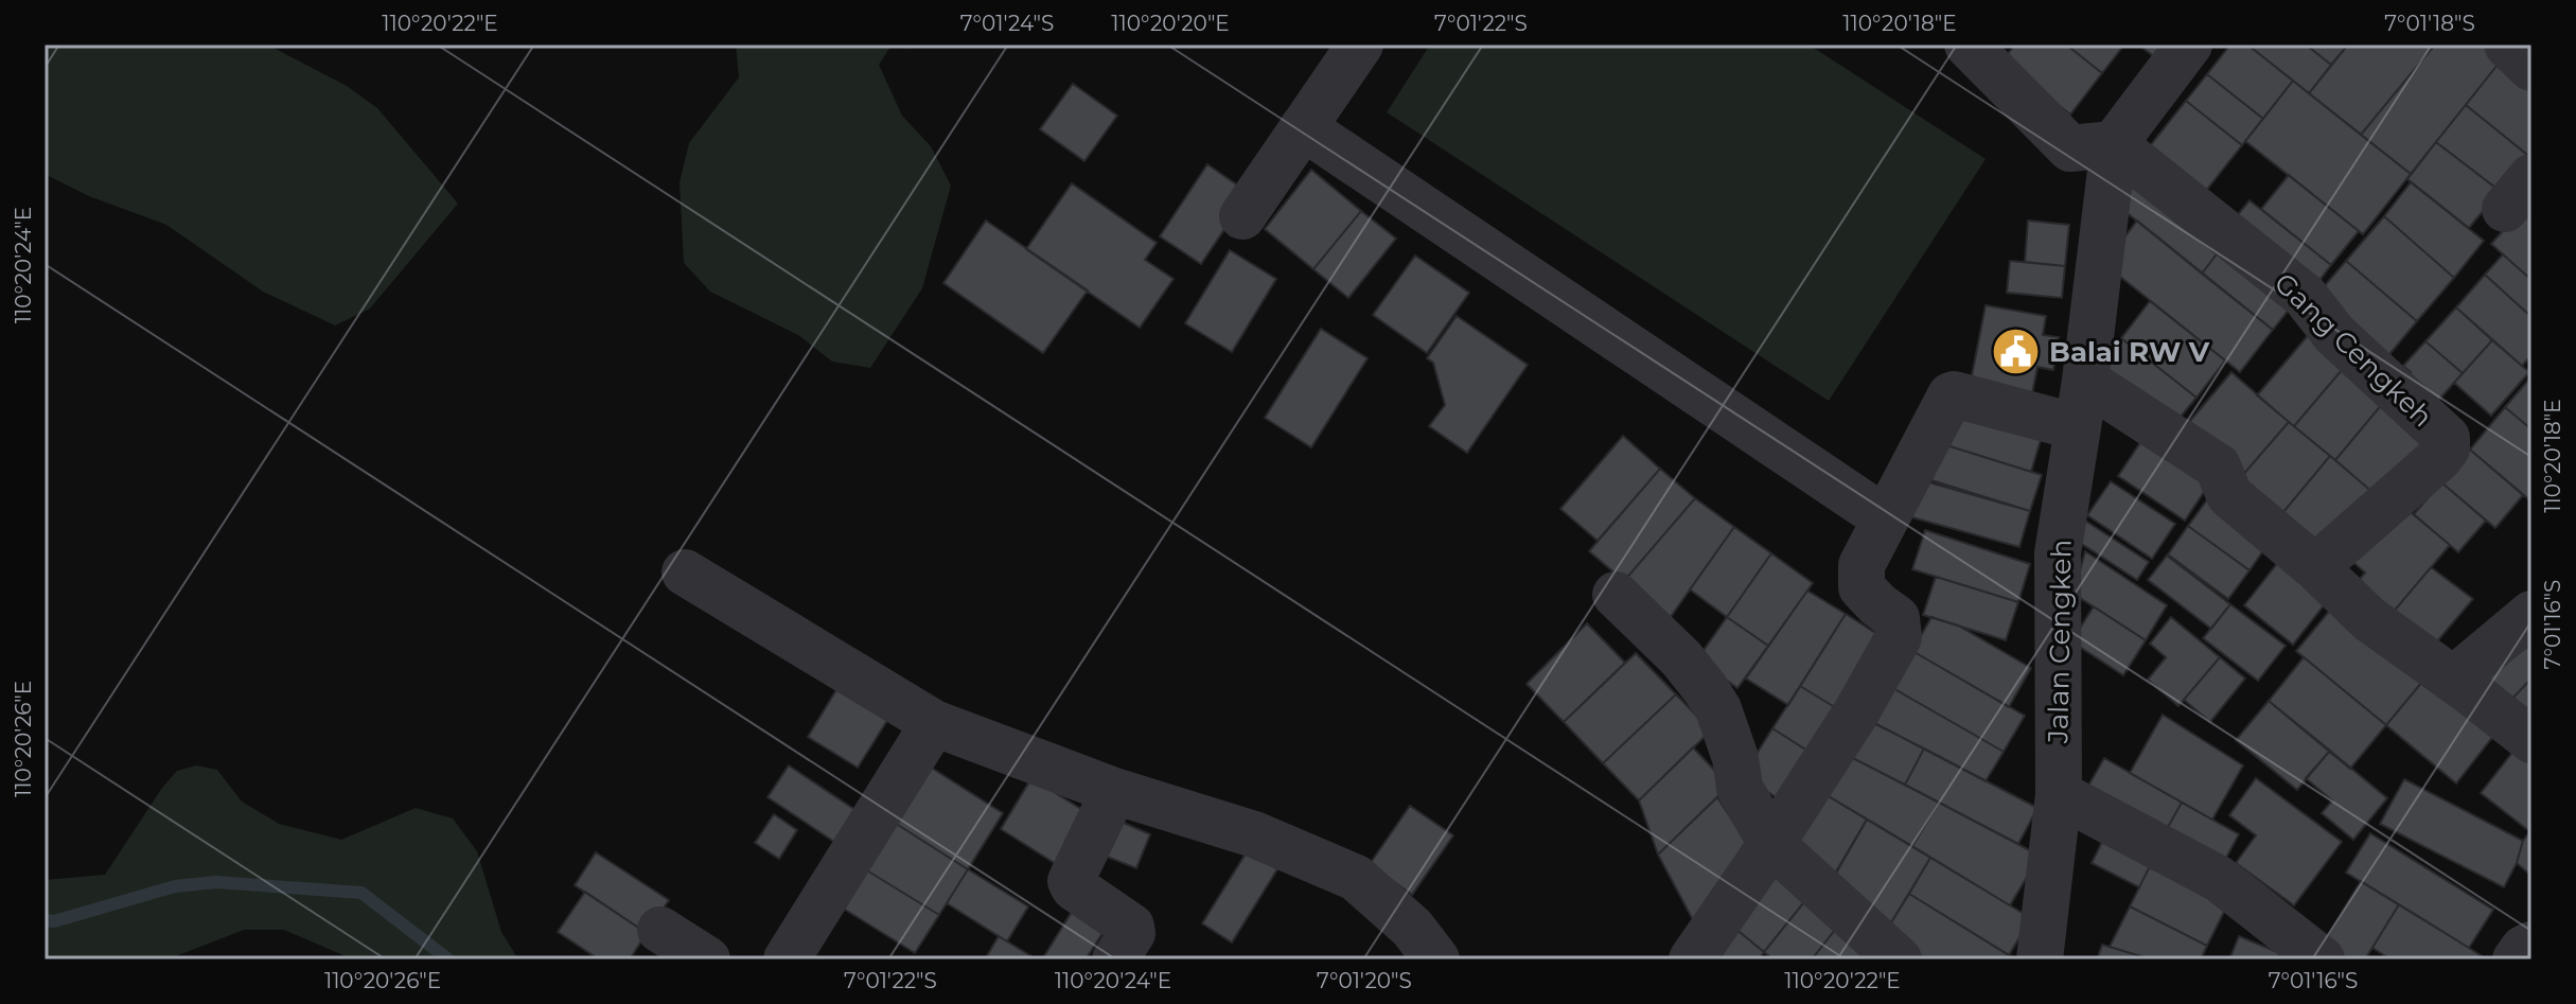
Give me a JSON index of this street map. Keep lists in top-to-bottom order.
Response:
{
  "streets": {
    "street": ["Gang Cengkeh", "Jalan Cengkeh"]
  },
  "crossings": [
    ["Gang Cengkeh", "Jalan Cengkeh"]
  ],
  "places": {
    "public building": ["Balai RW V"]
  },
  "coordinates": [
    "110°20'22\"E",
    "7°01'24\"S",
    "110°20'20\"E",
    "7°01'22\"S",
    "110°20'18\"E",
    "7°01'18\"S",
    "110°20'24\"E",
    "7°01'16\"S",
    "110°20'26\"E",
    "7°01'20\"S"
  ]
}
